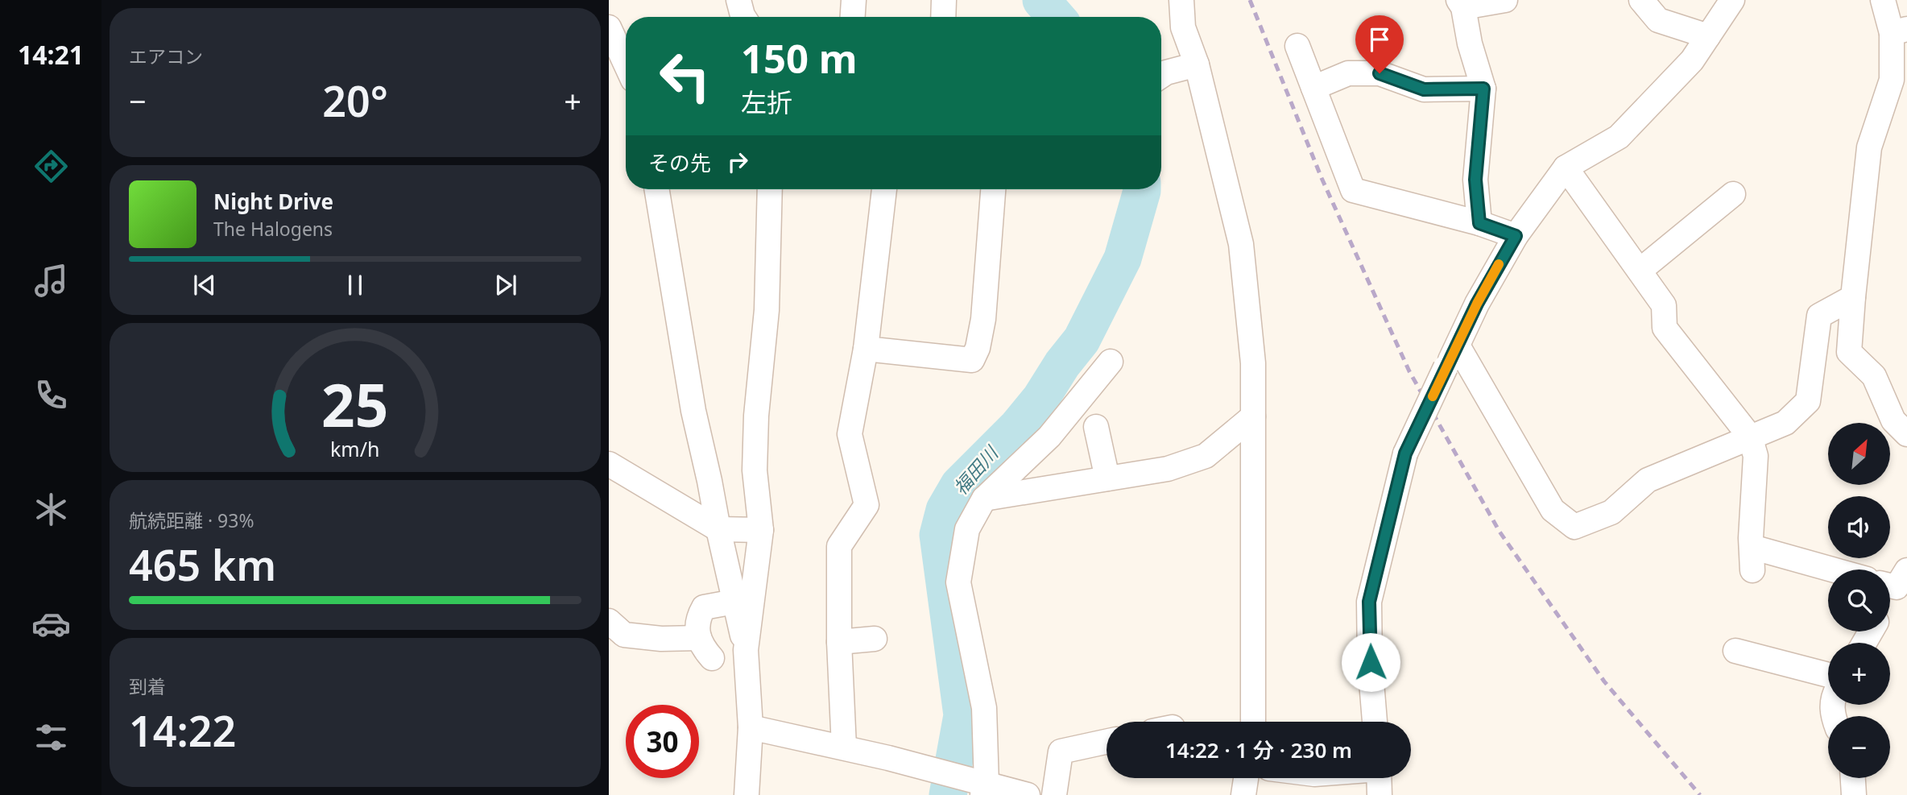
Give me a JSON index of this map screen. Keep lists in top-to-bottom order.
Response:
{
  "water": ["福田川"],
  "north": "top right",
  "page": {
    "tabs": "14:21",
    "tile": [
      "エアコン",
      ["航続距離 · 93%", "465 km"],
      ["到着", "14:22"]
    ],
    "turn": ["150 m", "左折"],
    "heat": ["−", "20°", "+"],
    "then": "その先",
    "song": ["Night Drive", "The Halogens"],
    "map_buttons": ["+", "−"],
    "limit": "30",
    "trip": "14:22 · 1 分 · 230 m",
    "gauge": ["25", "km/h"]
  }
}
